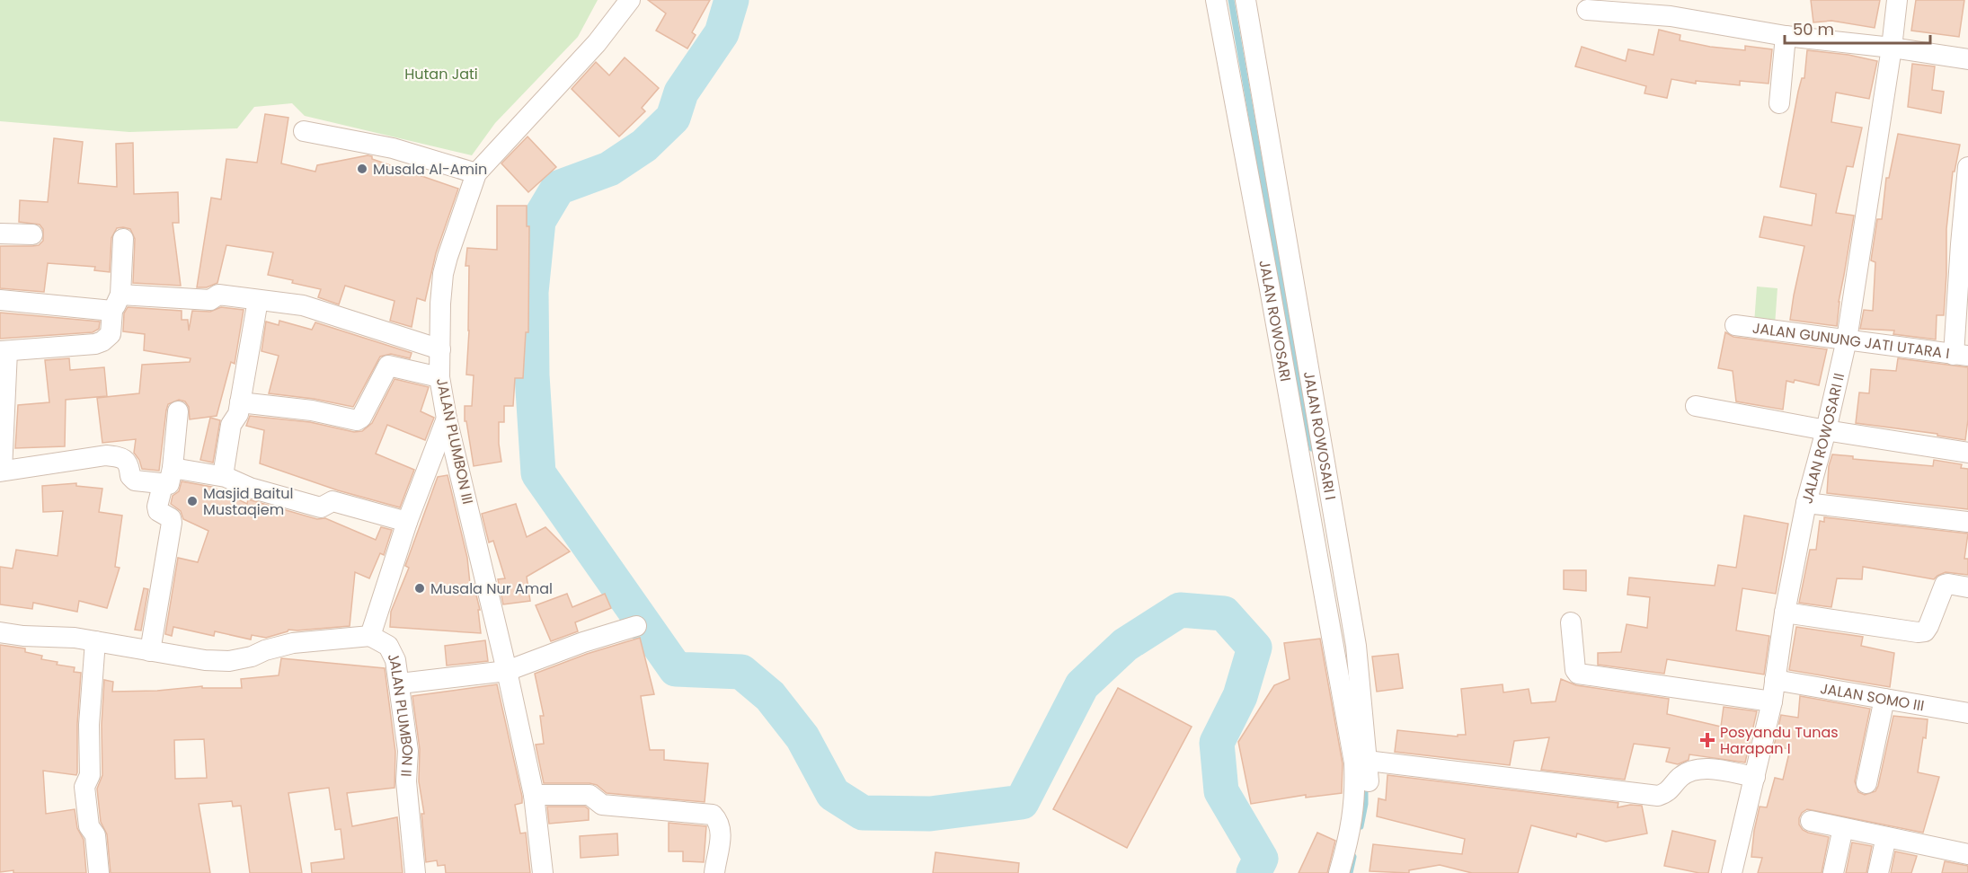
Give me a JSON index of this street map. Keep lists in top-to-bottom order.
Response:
{
  "streets": {
    "street": [
      "JALAN ROWOSARI",
      "JALAN GUNUNG JATI UTARA I",
      "JALAN ROWOSARI I",
      "JALAN ROWOSARI II",
      "JALAN PLUMBON III",
      "JALAN SOMO III",
      "JALAN PLUMBON II"
    ]
  },
  "crossings": [
    ["JALAN GUNUNG JATI UTARA I", "JALAN ROWOSARI II"],
    ["JALAN ROWOSARI II", "JALAN SOMO III"],
    ["JALAN PLUMBON III", "JALAN PLUMBON II"]
  ],
  "parks": ["Hutan Jati"],
  "places": {
    "other": ["Musala Al-Amin", "Masjid Baitul Mustaqiem", "Musala Nur Amal"],
    "health": ["Posyandu Tunas Harapan I"]
  },
  "scale_bar": "50 m"
}
